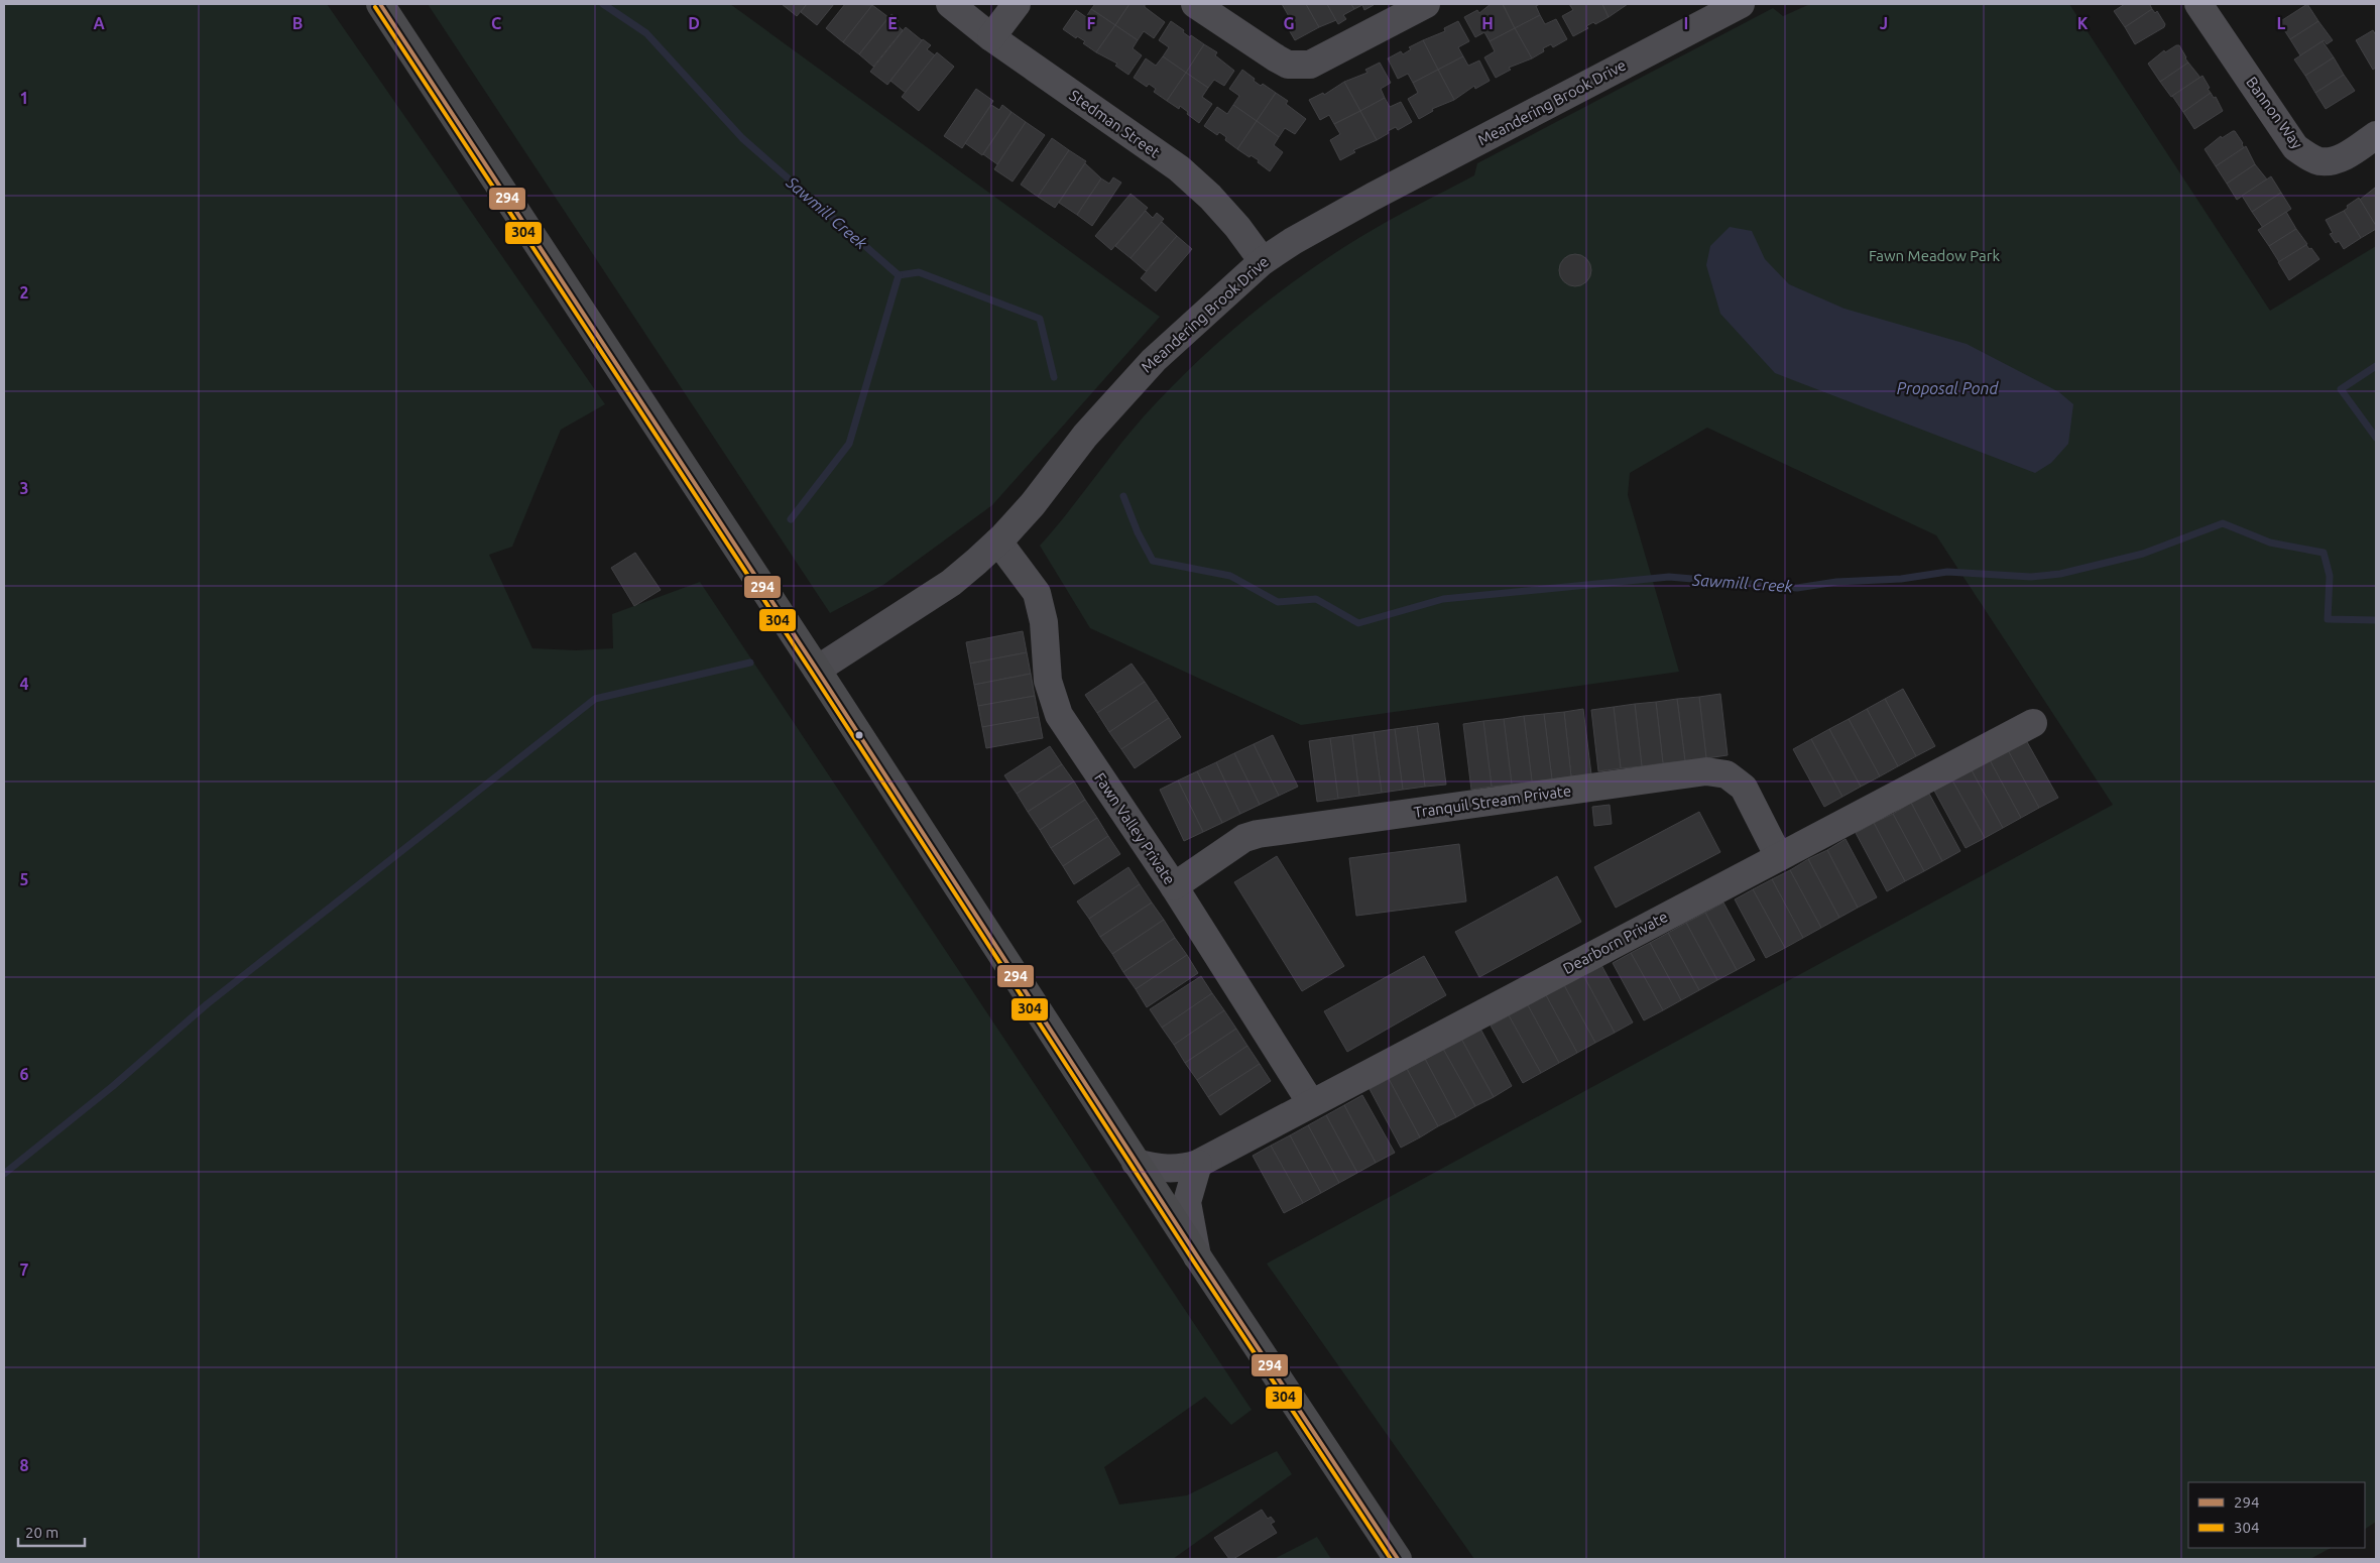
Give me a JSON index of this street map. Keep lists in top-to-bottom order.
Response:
{
  "streets": {
    "street": [
      "Meandering Brook Drive",
      "Bannon Way",
      "Stedman Street",
      "Tranquil Stream Private",
      "Fawn Valley Private",
      "Dearborn Private"
    ]
  },
  "crossings": [
    ["Meandering Brook Drive", "Stedman Street"],
    ["Meandering Brook Drive", "Fawn Valley Private"],
    ["Tranquil Stream Private", "Fawn Valley Private"],
    ["Tranquil Stream Private", "Dearborn Private"],
    ["Fawn Valley Private", "Dearborn Private"]
  ],
  "water": ["Sawmill Creek", "Proposal Pond"],
  "parks": ["Fawn Meadow Park"],
  "lines": ["transit line 294", "transit line 304"],
  "legend": ["294", "304"],
  "scale_bar": "20 m",
  "grid": {
    "columns": [
      "A",
      "B",
      "C",
      "D",
      "E",
      "F",
      "G",
      "H",
      "I",
      "J",
      "K",
      "L"
    ],
    "rows": [
      "1",
      "2",
      "3",
      "4",
      "5",
      "6",
      "7",
      "8"
    ]
  }
}
